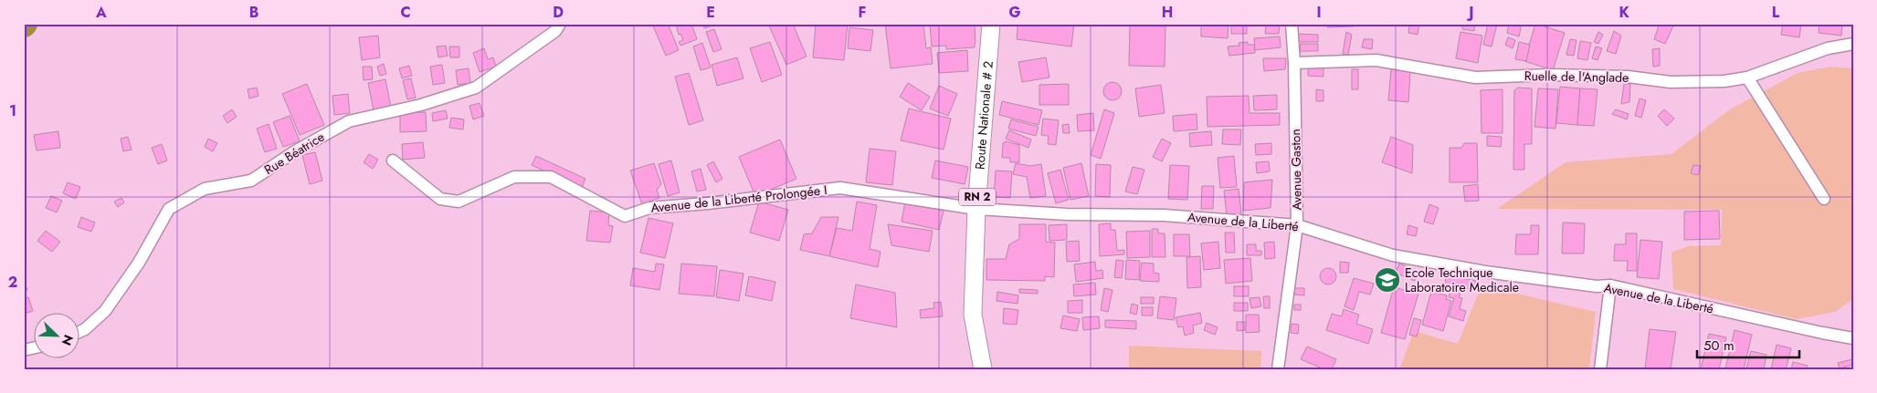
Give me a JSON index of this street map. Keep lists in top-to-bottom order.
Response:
{
  "streets": {
    "main road": ["Route Nationale # 2", "RN 2"],
    "street": [
      "Ruelle de l'Anglade",
      "Rue Béatrice",
      "Avenue Gaston",
      "Avenue de la Liberté Prolongée I",
      "Avenue de la Liberté"
    ]
  },
  "crossings": [
    ["Ruelle de l'Anglade", "Avenue Gaston"],
    ["Route Nationale # 2", "Avenue de la Liberté Prolongée I"],
    ["Route Nationale # 2", "Avenue de la Liberté"],
    ["Avenue Gaston", "Avenue de la Liberté"],
    ["Avenue de la Liberté Prolongée I", "Avenue de la Liberté"]
  ],
  "places": {
    "school or university": ["Ecole Technique Laboratoire Medicale"]
  },
  "scale_bar": "50 m",
  "north": "bottom right",
  "grid": {
    "columns": [
      "A",
      "B",
      "C",
      "D",
      "E",
      "F",
      "G",
      "H",
      "I",
      "J",
      "K",
      "L"
    ],
    "rows": ["1", "2"]
  }
}
